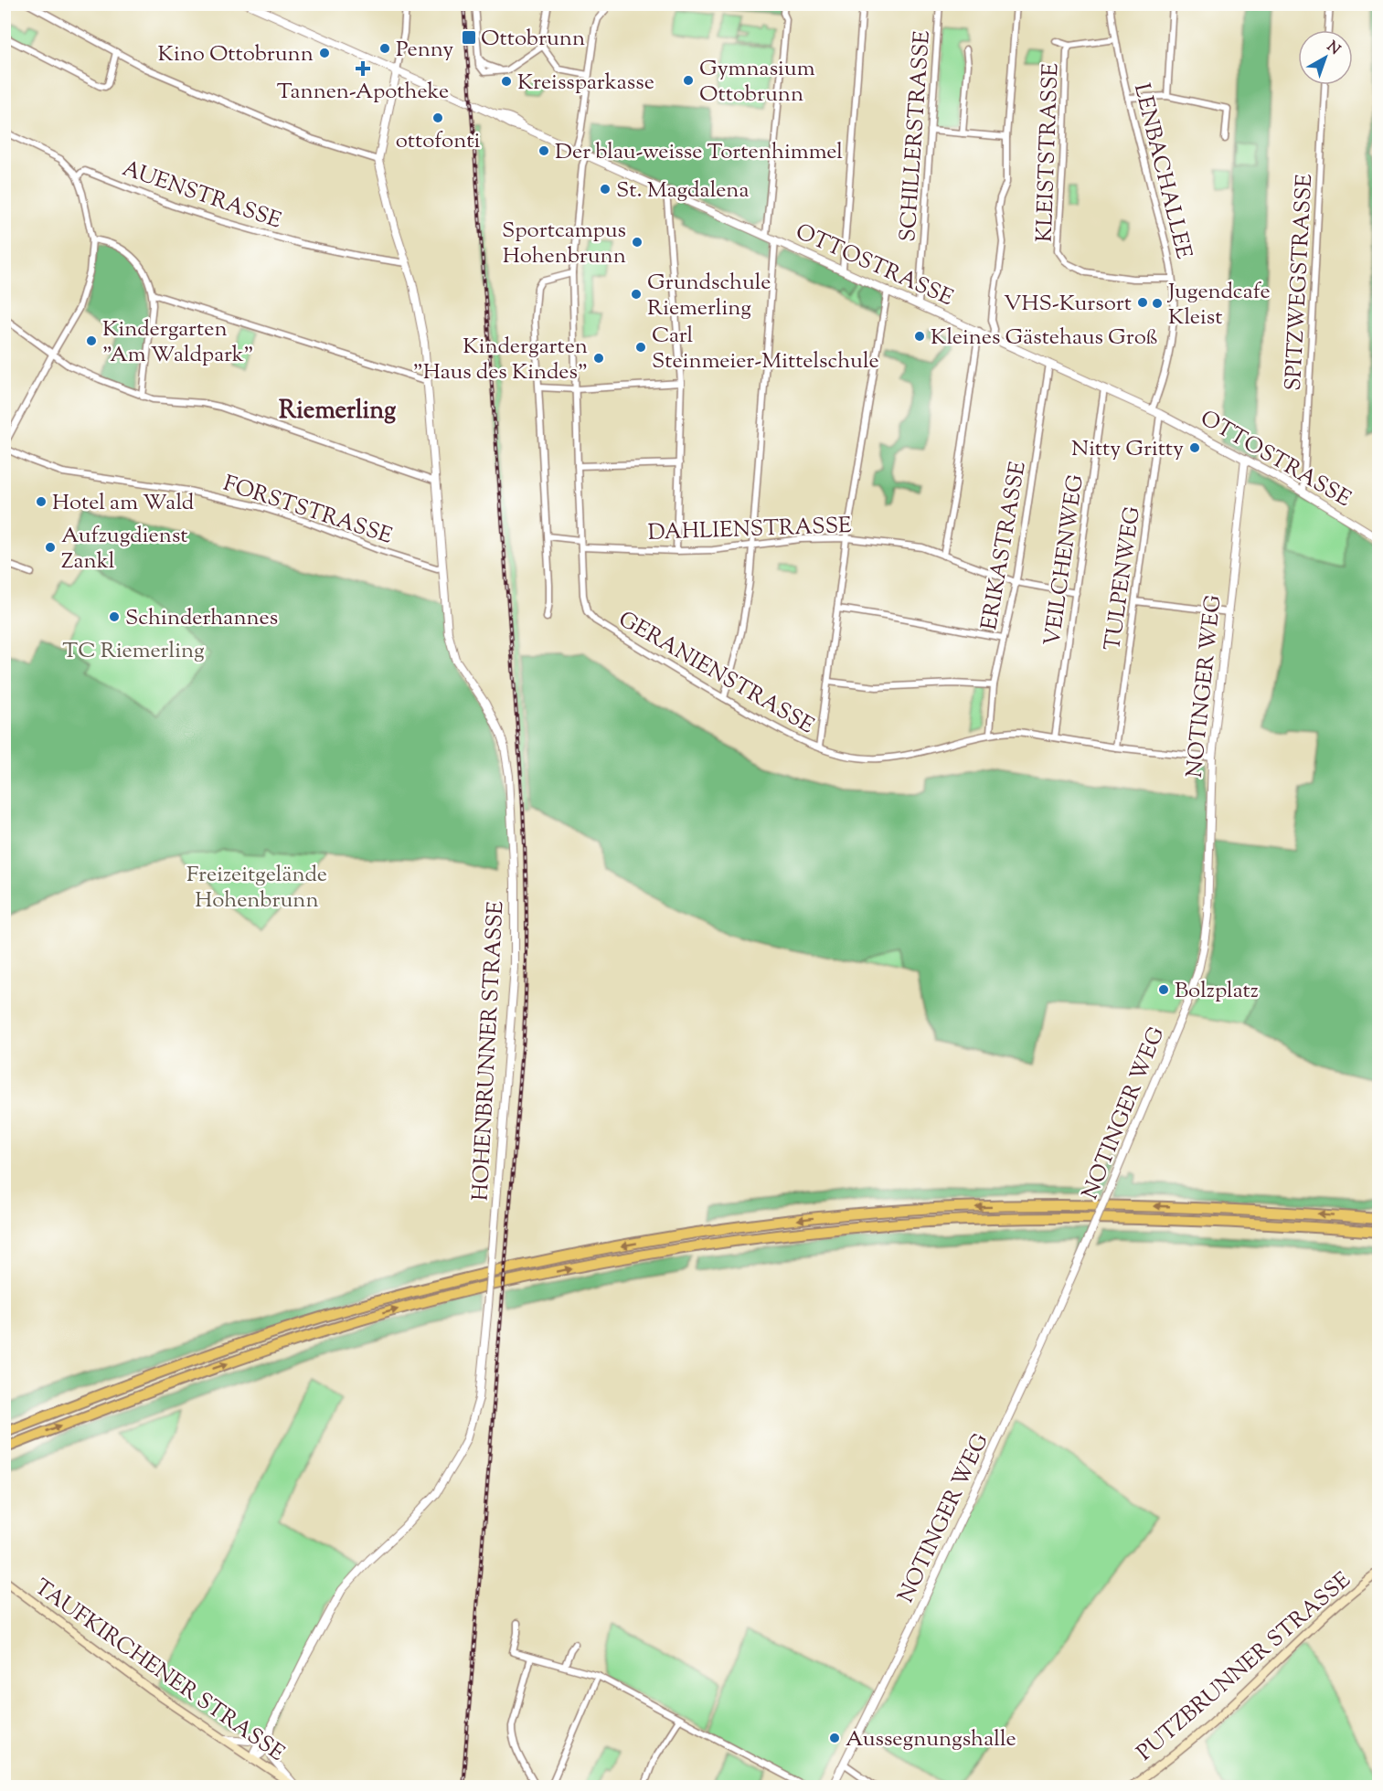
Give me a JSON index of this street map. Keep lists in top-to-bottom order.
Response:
{
  "streets": {
    "main road": ["PUTZBRUNNER STRASSE", "TAUFKIRCHENER STRASSE"],
    "street": [
      "SCHILLERSTRASSE",
      "KLEISTSTRASSE",
      "LENBACHALLEE",
      "AUENSTRASSE",
      "OTTOSTRASSE",
      "SPITZWEGSTRASSE",
      "FORSTSTRASSE",
      "DAHLIENSTRASSE",
      "ERIKASTRASSE",
      "VEILCHENWEG",
      "TULPENWEG",
      "GERANIENSTRASSE",
      "NOTINGER WEG",
      "HOHENBRUNNER STRASSE"
    ]
  },
  "crossings": [
    ["SCHILLERSTRASSE", "OTTOSTRASSE"],
    ["KLEISTSTRASSE", "LENBACHALLEE"],
    ["LENBACHALLEE", "OTTOSTRASSE"],
    ["AUENSTRASSE", "HOHENBRUNNER STRASSE"],
    ["OTTOSTRASSE", "SPITZWEGSTRASSE"],
    ["OTTOSTRASSE", "ERIKASTRASSE"],
    ["OTTOSTRASSE", "VEILCHENWEG"],
    ["OTTOSTRASSE", "TULPENWEG"],
    ["OTTOSTRASSE", "NOTINGER WEG"],
    ["OTTOSTRASSE", "HOHENBRUNNER STRASSE"],
    ["FORSTSTRASSE", "HOHENBRUNNER STRASSE"],
    ["DAHLIENSTRASSE", "ERIKASTRASSE"],
    ["DAHLIENSTRASSE", "VEILCHENWEG"],
    ["DAHLIENSTRASSE", "GERANIENSTRASSE"],
    ["ERIKASTRASSE", "GERANIENSTRASSE"],
    ["VEILCHENWEG", "GERANIENSTRASSE"],
    ["TULPENWEG", "GERANIENSTRASSE"],
    ["GERANIENSTRASSE", "NOTINGER WEG"],
    ["HOHENBRUNNER STRASSE", "TAUFKIRCHENER STRASSE"]
  ],
  "districts": ["Riemerling"],
  "parks": ["TC Riemerling", "Freizeitgelände Hohenbrunn"],
  "places": {
    "transit": ["Ottobrunn"],
    "other": [
      "Penny",
      "Kino Ottobrunn",
      "Gymnasium Ottobrunn",
      "Kreissparkasse",
      "ottofonti",
      "Der blau-weisse Tortenhimmel",
      "St. Magdalena",
      "Sportcampus Hohenbrunn",
      "Grundschule Riemerling",
      "VHS-Kursort",
      "Jugendcafe Kleist",
      "Kleines Gästehaus Groß",
      "Kindergarten \"Am Waldpark\"",
      "Carl Steinmeier-Mittelschule",
      "Kindergarten \"Haus des Kindes\"",
      "Nitty Gritty",
      "Hotel am Wald",
      "Aufzugdienst Zankl",
      "Schinderhannes",
      "Bolzplatz",
      "Aussegnungshalle"
    ],
    "health": ["Tannen-Apotheke"]
  },
  "north": "top right"
}
